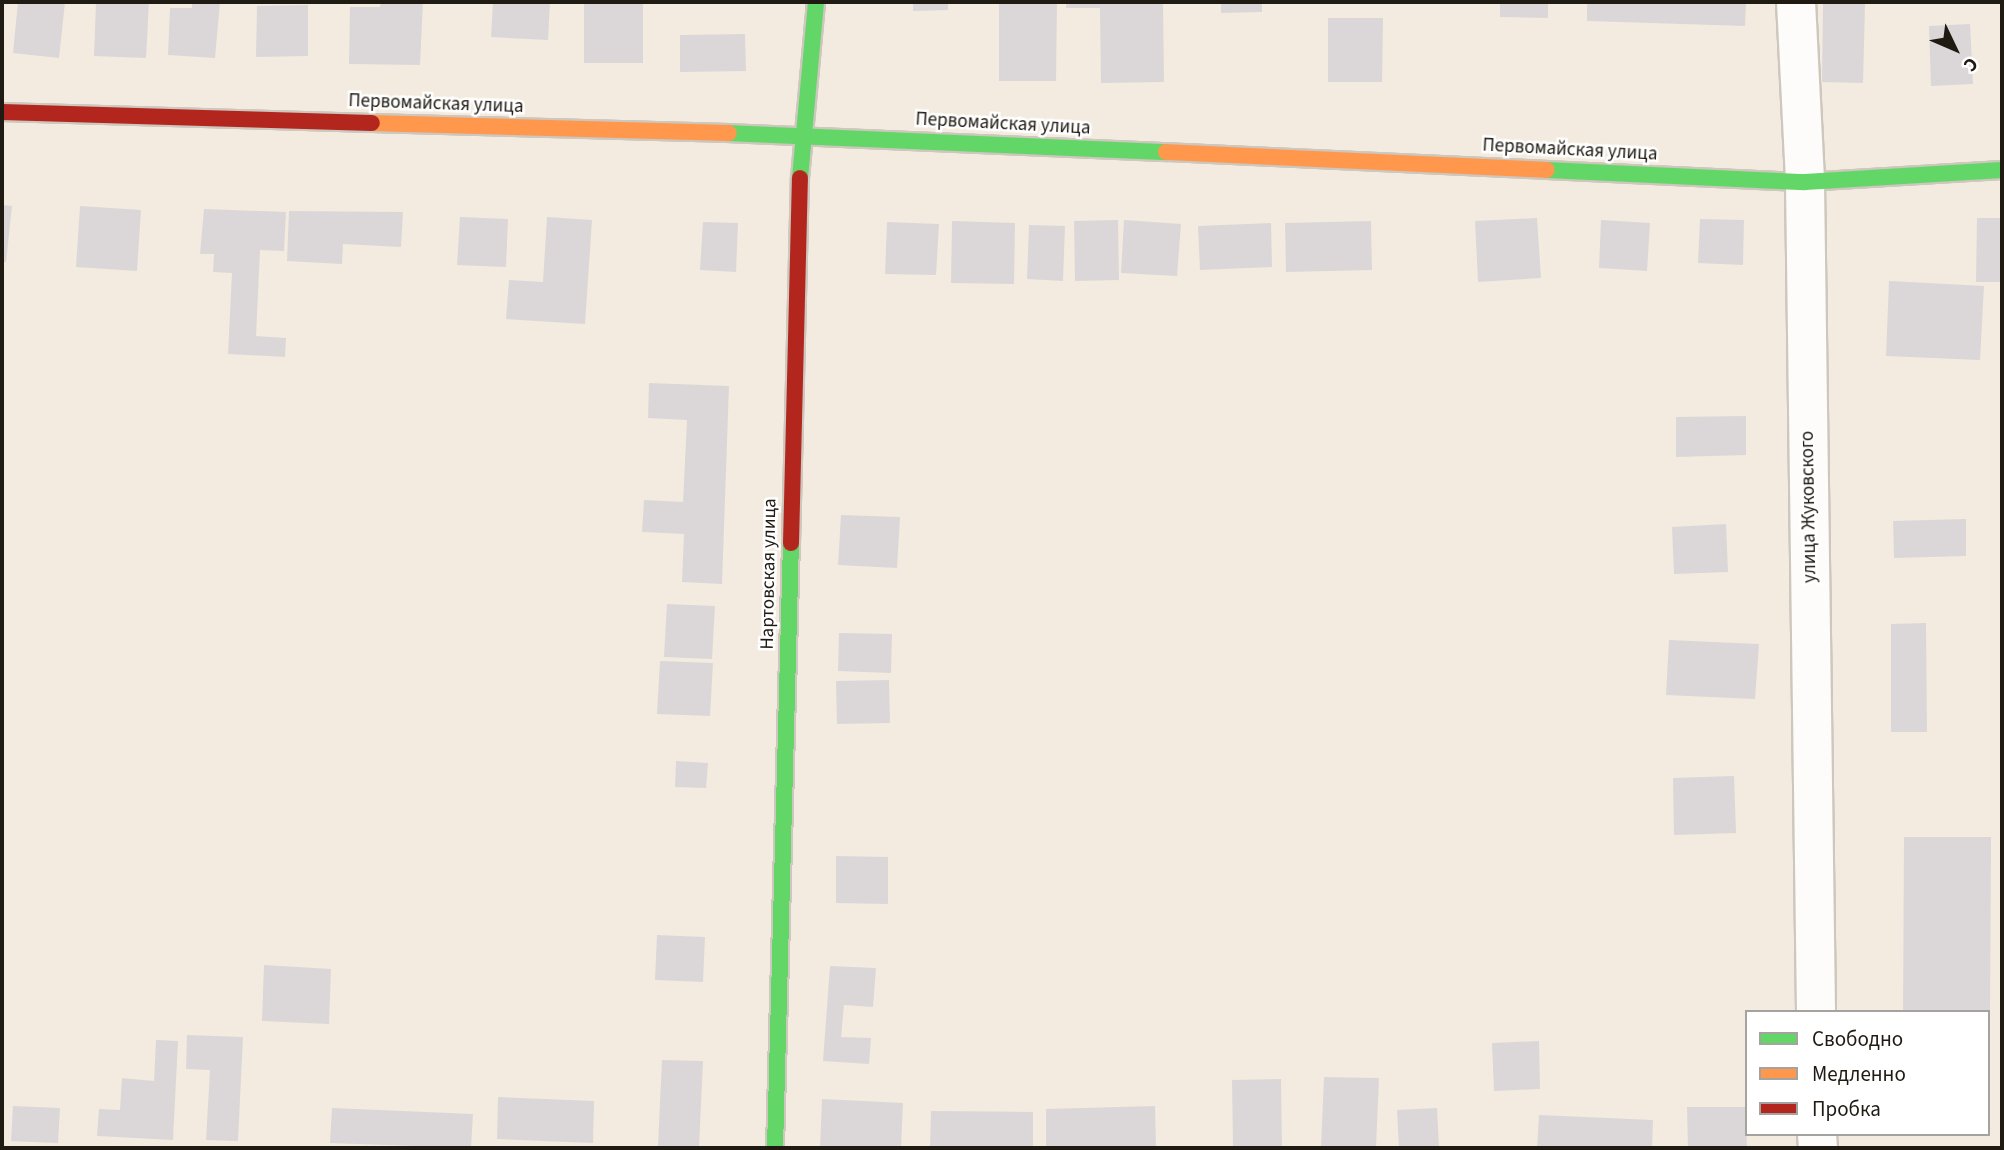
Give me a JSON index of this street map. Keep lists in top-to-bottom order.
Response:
{
  "streets": {
    "street": ["Первомайская улица", "улица Жуковского", "Нартовская улица"]
  },
  "crossings": [
    ["Первомайская улица", "улица Жуковского"],
    ["Первомайская улица", "Нартовская улица"]
  ],
  "legend": ["Свободно", "Медленно", "Пробка"],
  "north": "bottom right"
}
